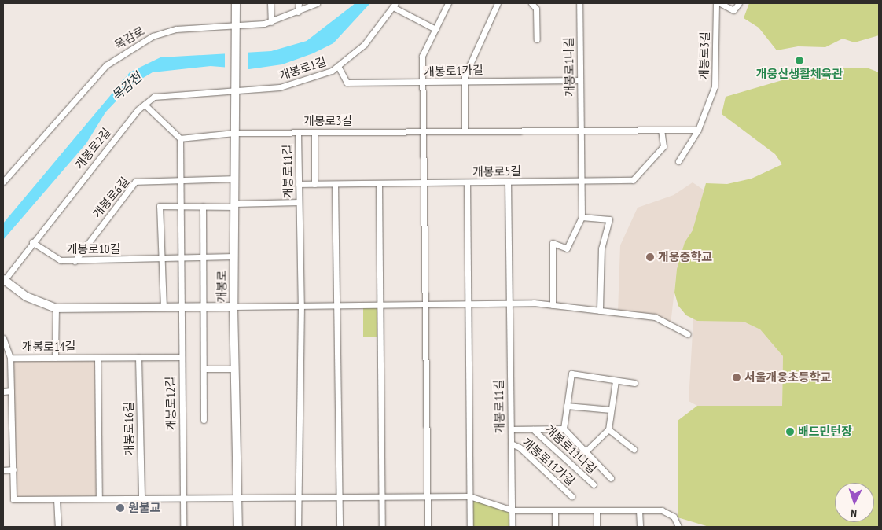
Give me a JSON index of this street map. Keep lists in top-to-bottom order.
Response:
{
  "streets": {
    "main road": ["개봉로"],
    "street": [
      "목감로",
      "개봉로3길",
      "개봉로1나길",
      "개봉로1길",
      "개봉로1가길",
      "개봉로2길",
      "개봉로11길",
      "개봉로5길",
      "개봉로6길",
      "개봉로10길",
      "개봉로14길",
      "개봉로12길",
      "개봉로16길",
      "개봉로11나길",
      "개봉로11가길"
    ]
  },
  "crossings": [
    ["목감로", "개봉로"],
    ["개봉로3길", "개봉로1나길"],
    ["개봉로3길", "개봉로11길"],
    ["개봉로3길", "개봉로5길"],
    ["개봉로3길", "개봉로"],
    ["개봉로1나길", "개봉로1가길"],
    ["개봉로1길", "개봉로1가길"],
    ["개봉로1길", "개봉로2길"],
    ["개봉로1길", "개봉로"],
    ["개봉로2길", "개봉로10길"],
    ["개봉로2길", "개봉로"],
    ["개봉로11길", "개봉로5길"],
    ["개봉로11길", "개봉로11나길"],
    ["개봉로11길", "개봉로11가길"],
    ["개봉로6길", "개봉로10길"],
    ["개봉로6길", "개봉로"],
    ["개봉로10길", "개봉로"],
    ["개봉로14길", "개봉로12길"],
    ["개봉로14길", "개봉로16길"]
  ],
  "water": ["목감천"],
  "places": [
    "개웅산생활체육관",
    "개웅중학교",
    "서울개웅초등학교",
    "배드민턴장",
    "원불교"
  ],
  "north": "bottom"
}
